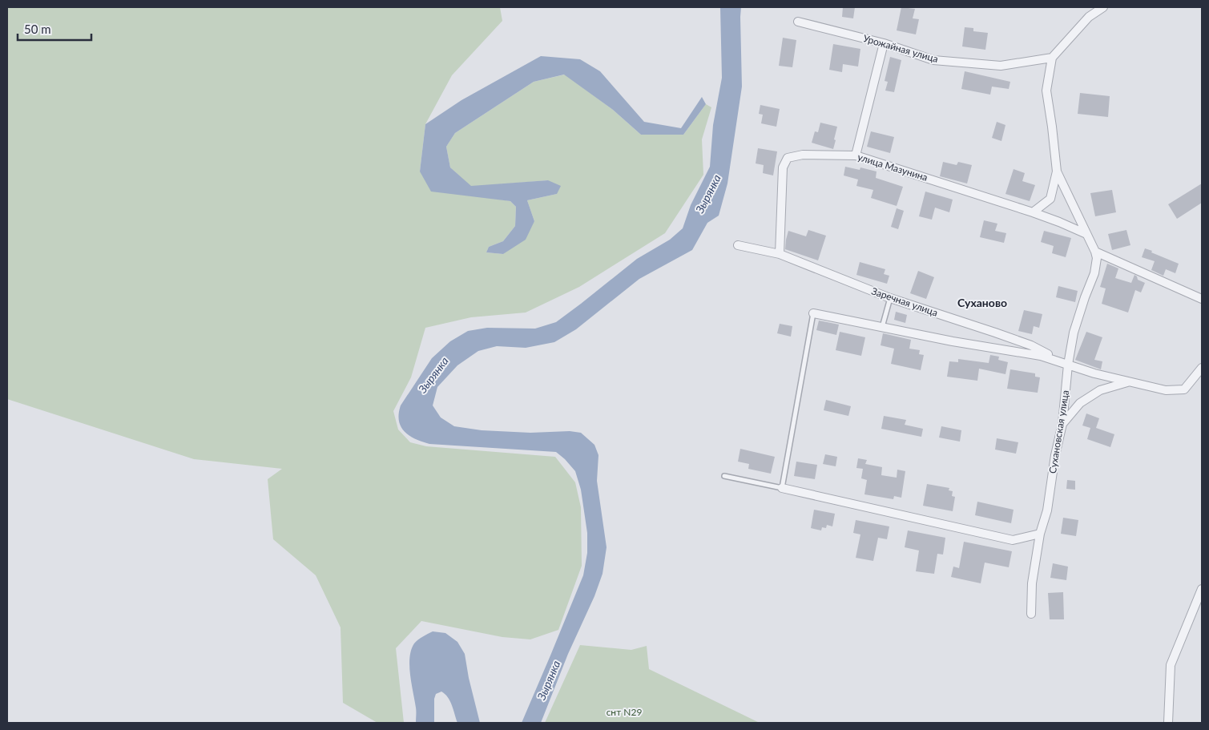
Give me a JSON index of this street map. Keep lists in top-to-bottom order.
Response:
{
  "streets": {
    "street": [
      "Урожайная улица",
      "улица Мазунина",
      "Заречная улица",
      "Сухановская улица"
    ]
  },
  "crossings": [
    ["Урожайная улица", "Сухановская улица"],
    ["улица Мазунина", "Заречная улица"],
    ["улица Мазунина", "Сухановская улица"],
    ["Заречная улица", "Сухановская улица"]
  ],
  "districts": ["Суханово"],
  "water": ["Зырянка"],
  "parks": ["снт N29"],
  "scale_bar": "50 m"
}
